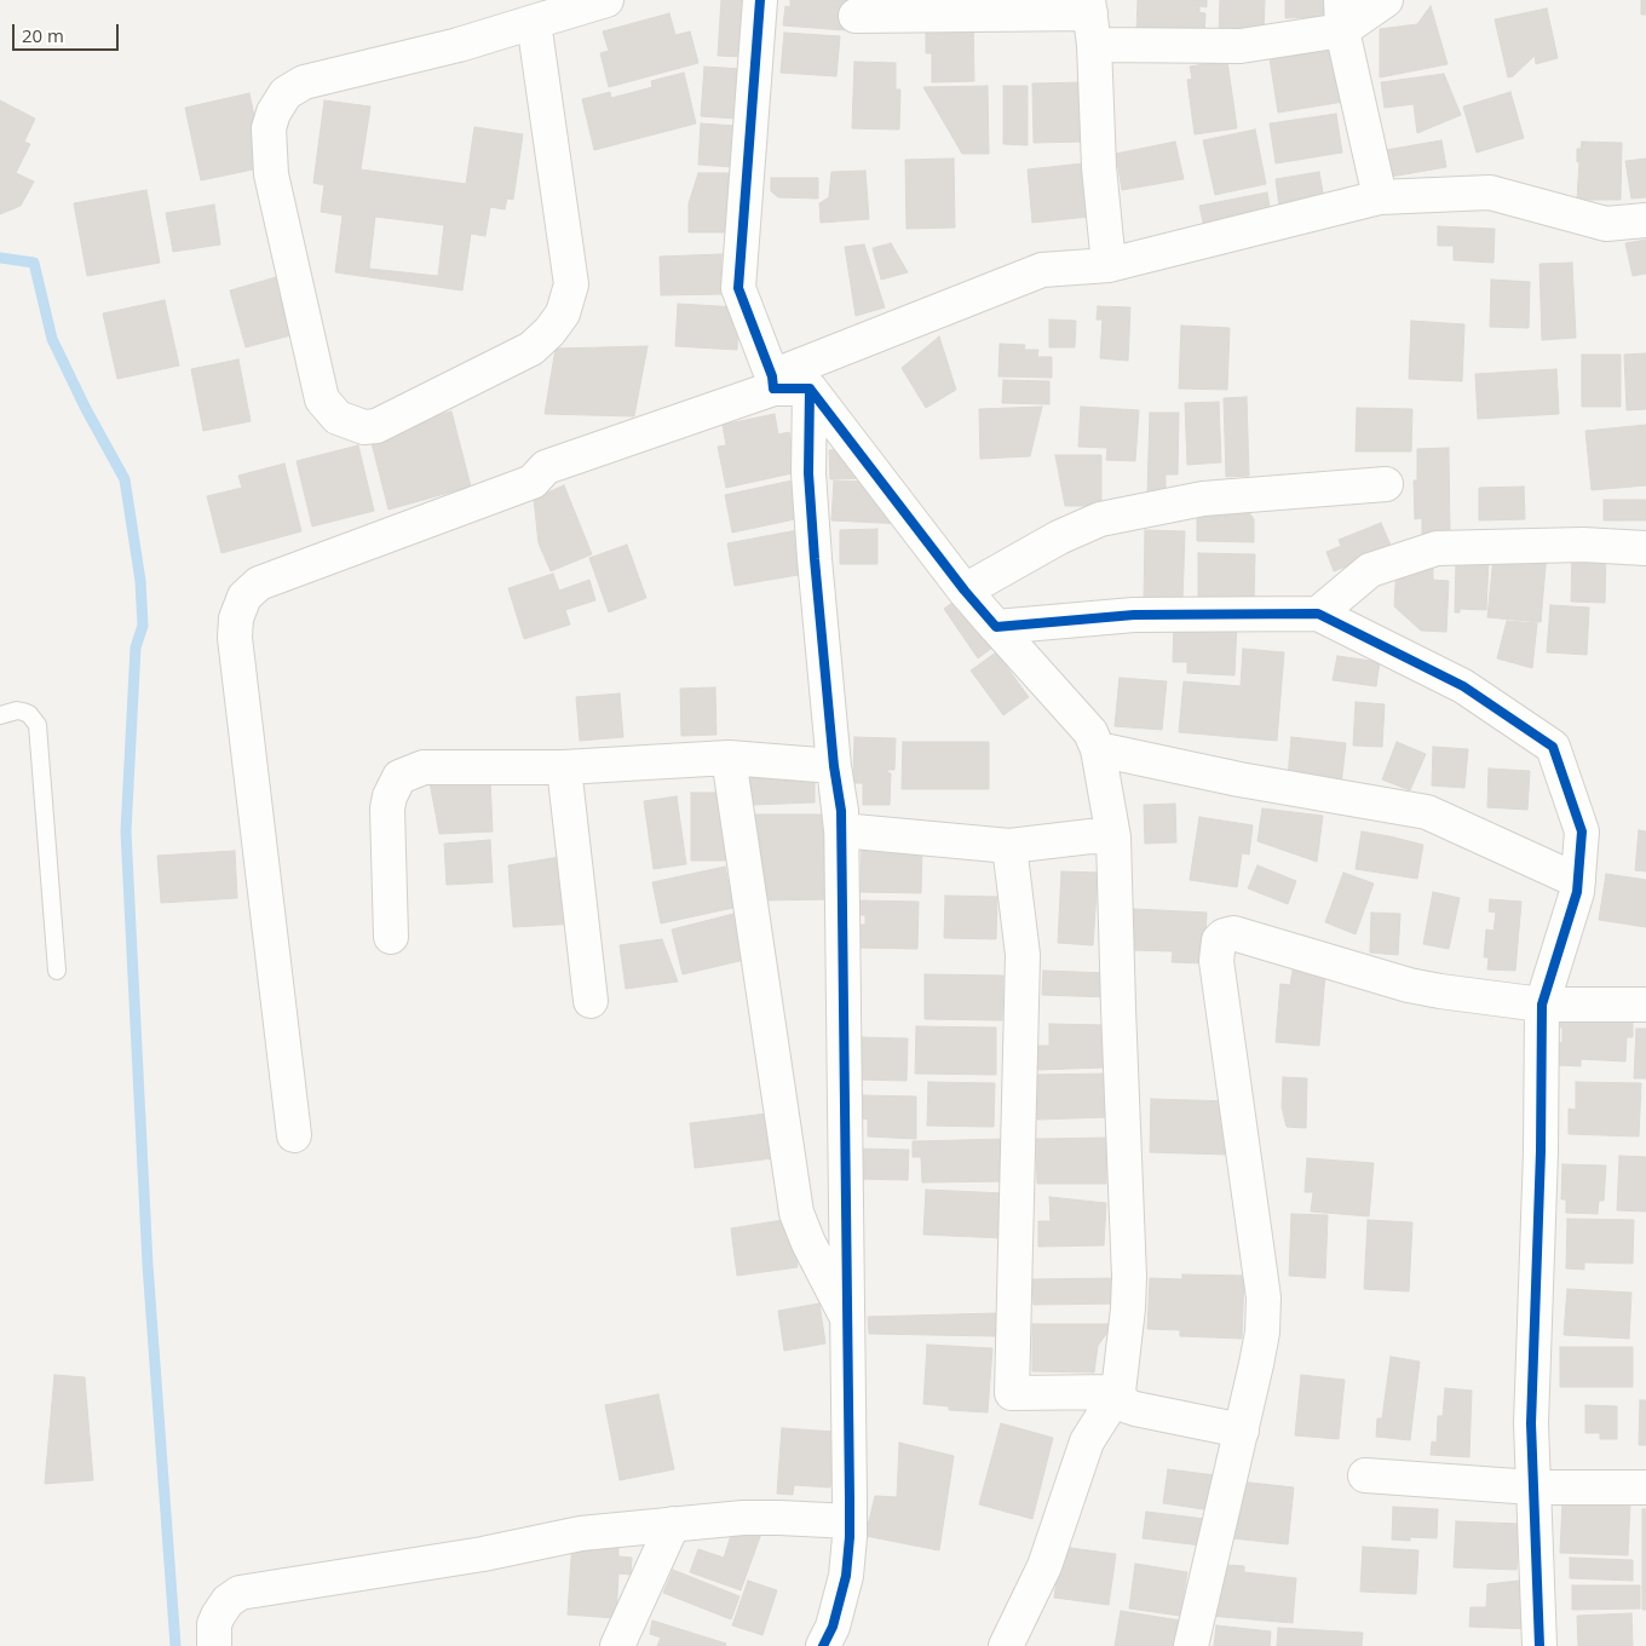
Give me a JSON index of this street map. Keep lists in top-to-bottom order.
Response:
{
  "scale_bar": "20 m"
}
